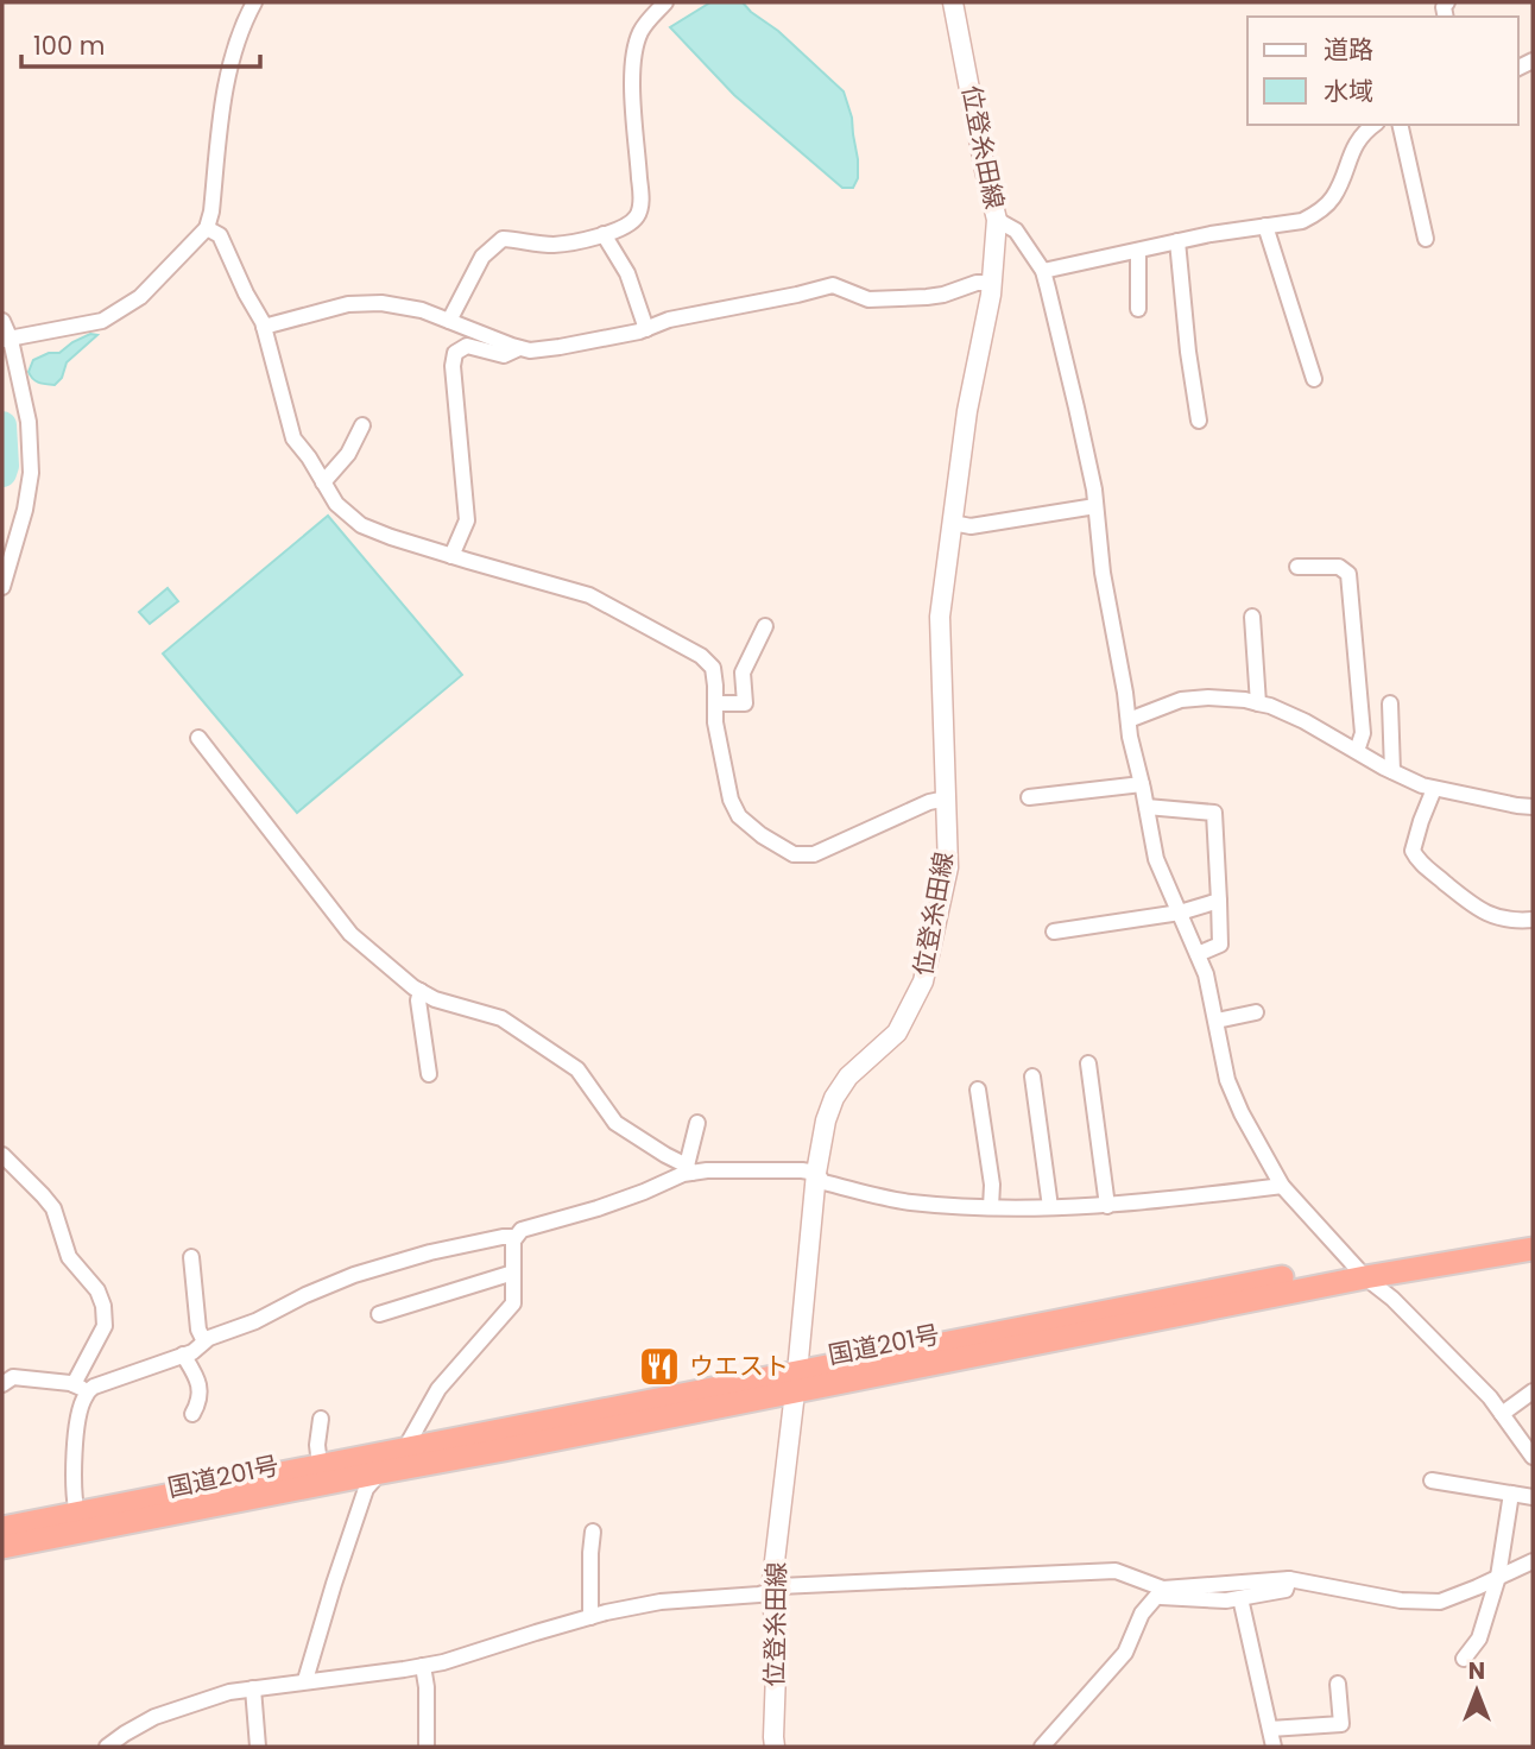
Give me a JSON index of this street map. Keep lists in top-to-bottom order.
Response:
{
  "streets": {
    "highway": ["国道201号"],
    "main road": ["位登糸田線"]
  },
  "crossings": [
    ["位登糸田線", "国道201号"]
  ],
  "places": {
    "restaurant": ["ウエスト"]
  },
  "legend": ["道路", "水域"],
  "scale_bar": "100 m",
  "north": "top"
}
